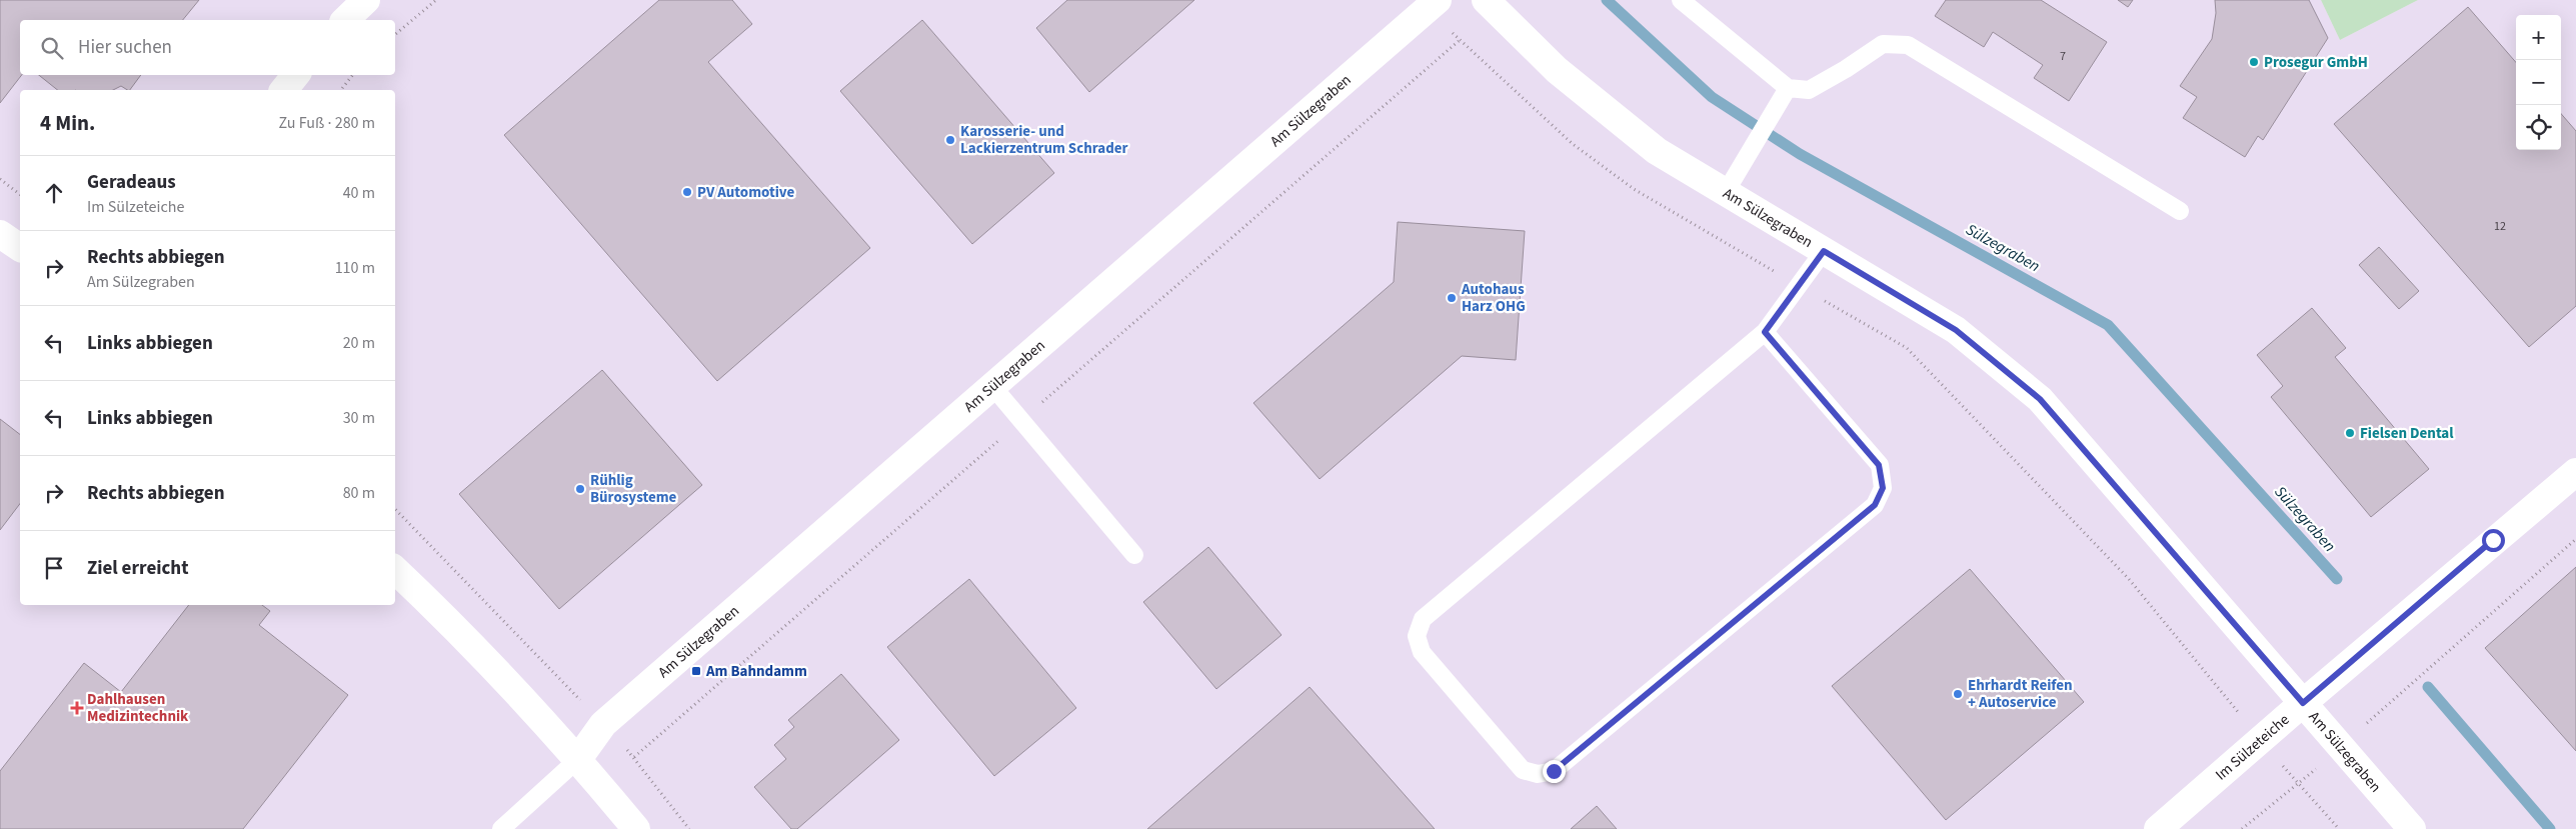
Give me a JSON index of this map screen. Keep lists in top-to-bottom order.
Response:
{
  "streets": {
    "street": ["Am Sülzegraben", "Im Sülzeteiche"]
  },
  "crossings": [
    ["Am Sülzegraben", "Im Sülzeteiche"]
  ],
  "water": ["Sülzegraben"],
  "places": {
    "other": [
      "Prosegur GmbH",
      "Karosserie- und Lackierzentrum Schrader",
      "PV Automotive",
      "Autohaus Harz OHG",
      "Fielsen Dental",
      "Rühlig Bürosysteme",
      "Ehrhardt Reifen + Autoservice"
    ],
    "transit": ["Am Bahndamm"],
    "health": ["Dahlhausen Medizintechnik"]
  },
  "house_numbers": ["7", "12"],
  "page": {
    "map_buttons": ["+", "−"],
    "search": "Hier suchen",
    "heading": ["4 Min.", "Zu Fuß · 280 m"],
    "list": [
      ["Geradeaus", "Im Sülzeteiche", "40 m"],
      ["Rechts abbiegen", "Am Sülzegraben", "110 m"],
      ["Links abbiegen", "20 m"],
      ["Links abbiegen", "30 m"],
      ["Rechts abbiegen", "80 m"],
      "Ziel erreicht"
    ]
  }
}
